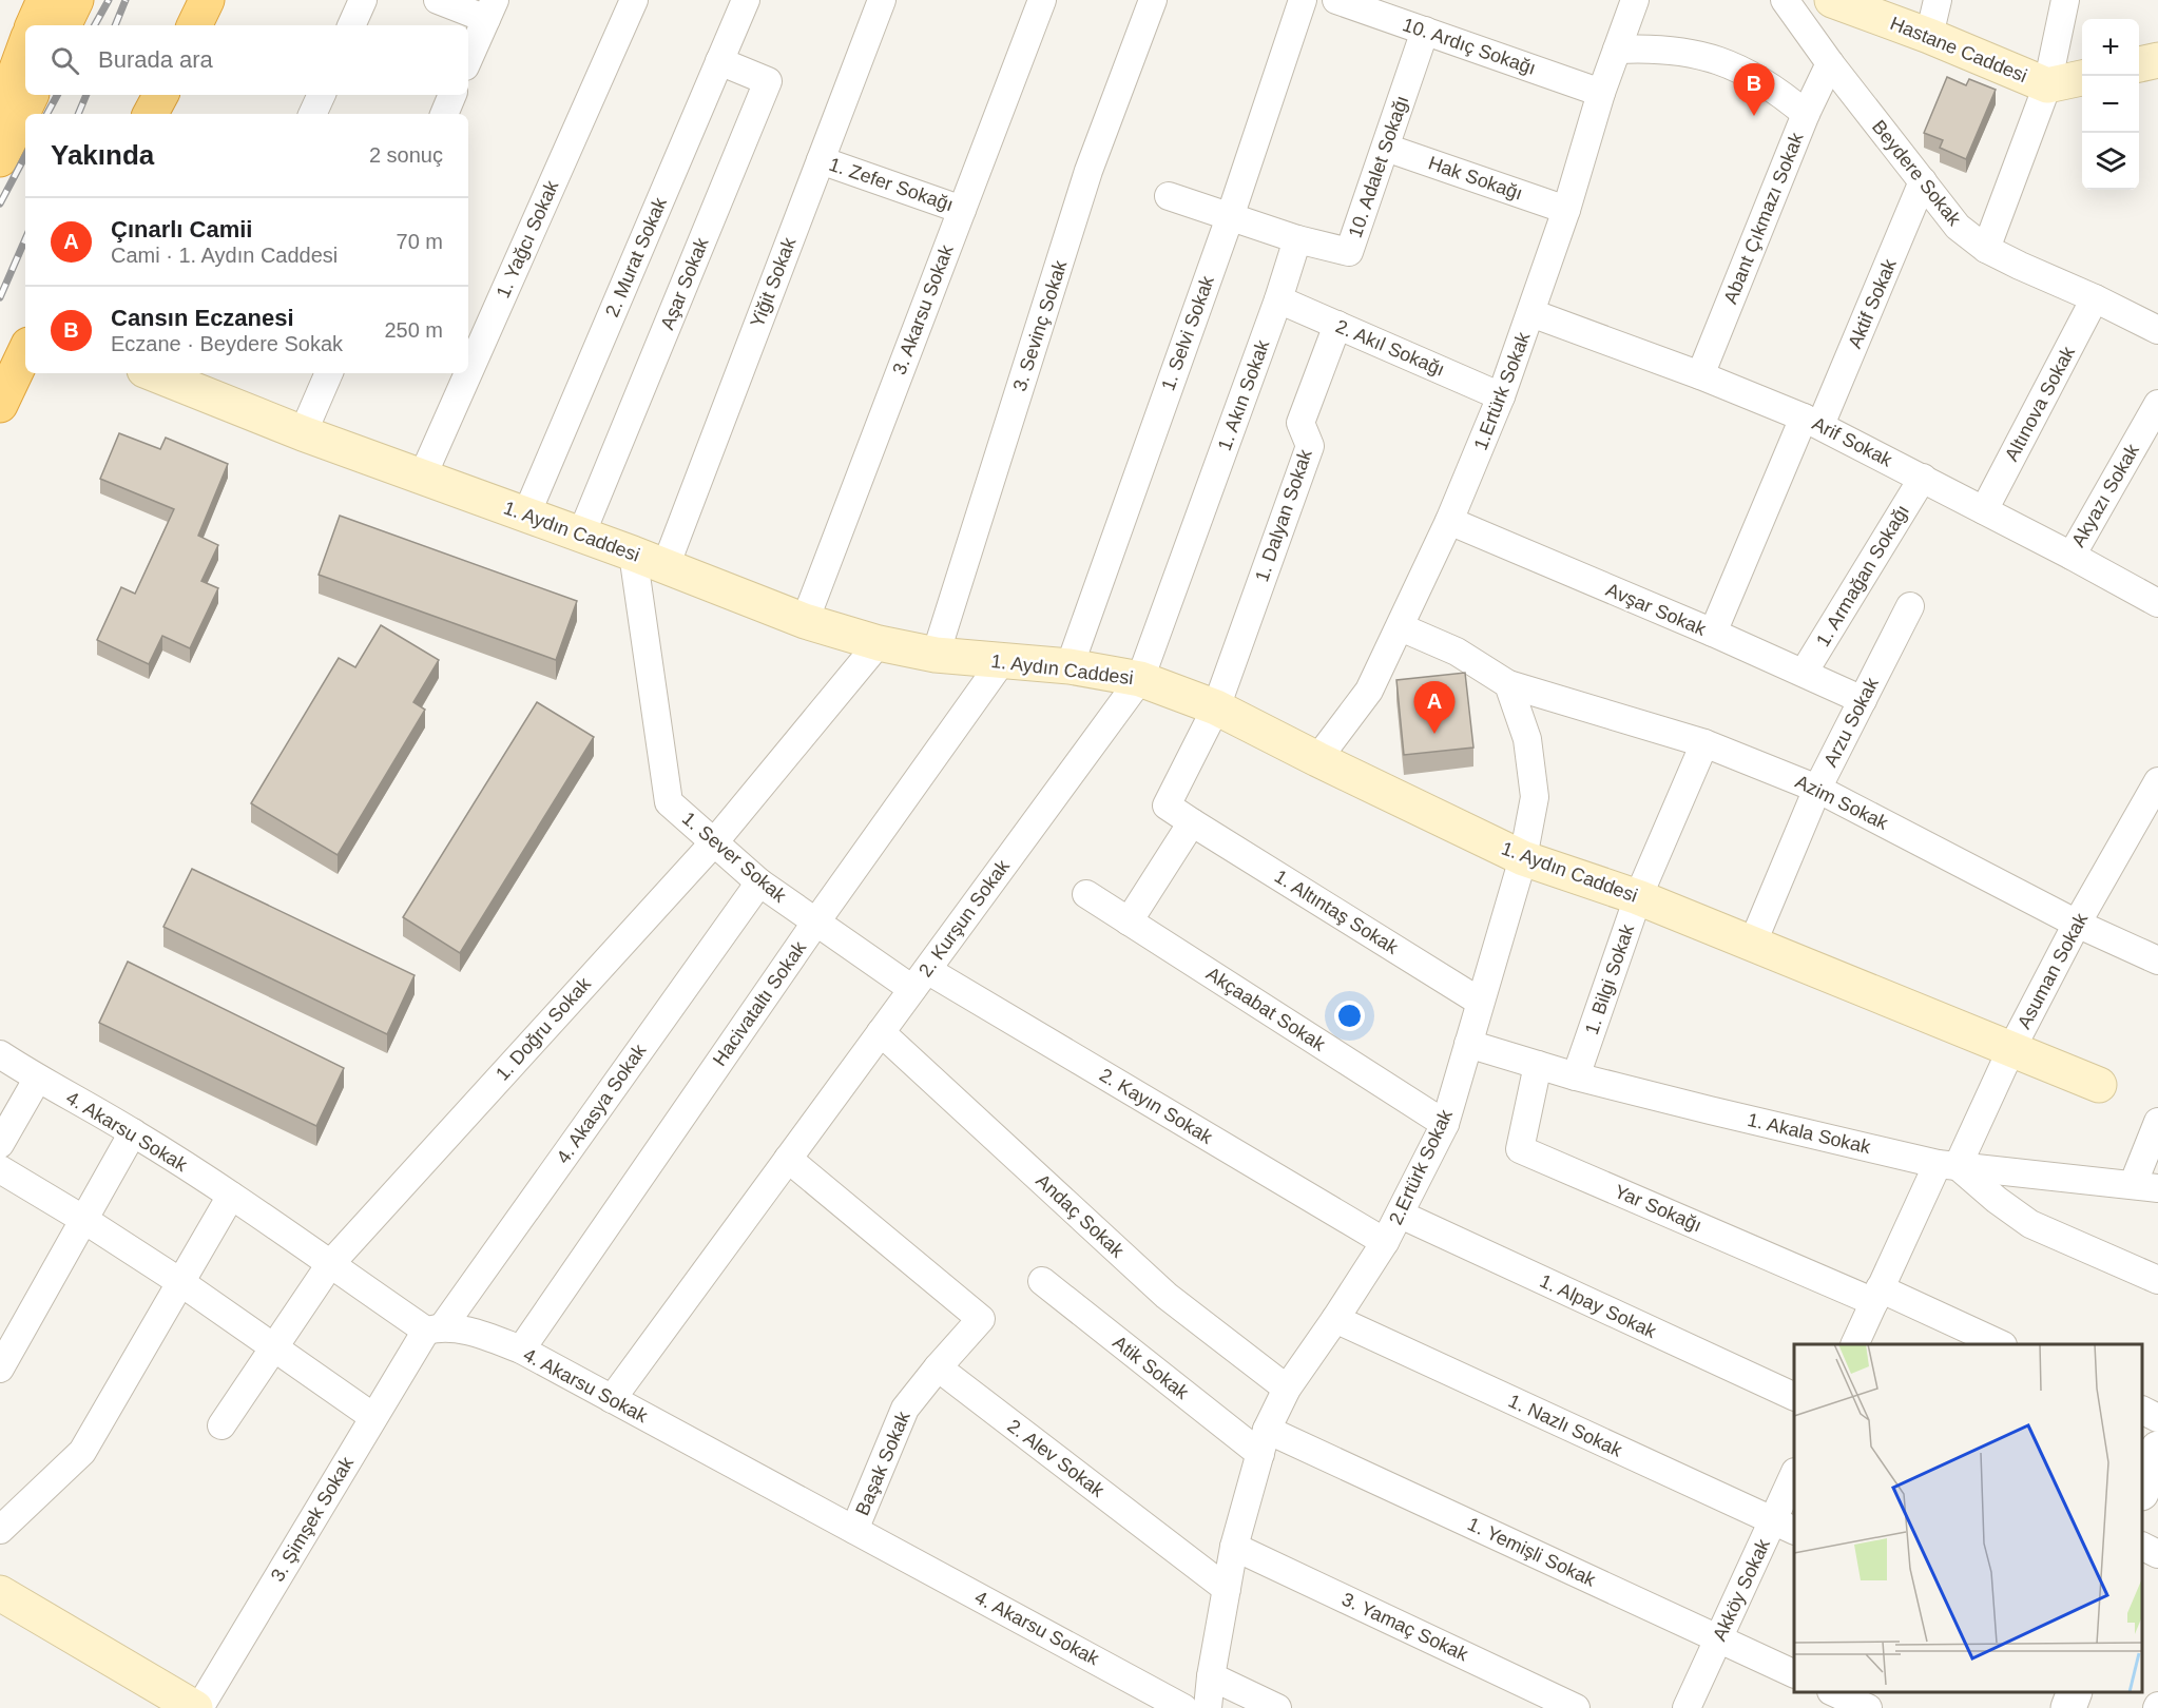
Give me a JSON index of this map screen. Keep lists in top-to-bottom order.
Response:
{
  "streets": {
    "main road": ["Hastane Caddesi", "1. Aydın Caddesi"],
    "street": [
      "10. Ardıç Sokağı",
      "10. Adalet Sokağı",
      "Beydere Sokak",
      "Hak Sokağı",
      "1. Zefer Sokağı",
      "Abant Çıkmazı Sokak",
      "1. Yağcı Sokak",
      "2. Murat Sokak",
      "Yiğit Sokak",
      "Aşar Sokak",
      "Aktif Sokak",
      "3. Akarsu Sokak",
      "3. Sevinç Sokak",
      "1. Selvi Sokak",
      "2. Akıl Sokağı",
      "1.Ertürk Sokak",
      "1. Akın Sokak",
      "Altınova Sokak",
      "Arif Sokak",
      "Akyazı Sokak",
      "1. Dalyan Sokak",
      "1. Armağan Sokağı",
      "Avşar Sokak",
      "Arzu Sokak",
      "Azim Sokak",
      "1. Sever Sokak",
      "1. Altıntaş Sokak",
      "2. Kurşun Sokak",
      "Asuman Sokak",
      "1. Bilgi Sokak",
      "Hacivataltı Sokak",
      "Akçaabat Sokak",
      "1. Doğru Sokak",
      "4. Akasya Sokak",
      "2. Kayın Sokak",
      "4. Akarsu Sokak",
      "1. Akala Sokak",
      "2.Ertürk Sokak",
      "Yar Sokağı",
      "Andaç Sokak",
      "1. Alpay Sokak",
      "Atik Sokak",
      "1. Nazlı Sokak",
      "2. Alev Sokak",
      "Başak Sokak",
      "3. Şimşek Sokak",
      "1. Yemişli Sokak",
      "Akköy Sokak",
      "3. Yamaç Sokak"
    ]
  },
  "crossings": [
    ["10. Ardıç Sokağı", "10. Adalet Sokağı"],
    ["10. Ardıç Sokağı", "1.Ertürk Sokak"],
    ["10. Adalet Sokağı", "Hak Sokağı"],
    ["10. Adalet Sokağı", "1. Akın Sokak"],
    ["Beydere Sokak", "Abant Çıkmazı Sokak"],
    ["Beydere Sokak", "Aktif Sokak"],
    ["Beydere Sokak", "Altınova Sokak"],
    ["Hak Sokağı", "1.Ertürk Sokak"],
    ["1. Zefer Sokağı", "Yiğit Sokak"],
    ["1. Zefer Sokağı", "3. Akarsu Sokak"],
    ["Abant Çıkmazı Sokak", "Arif Sokak"],
    ["1. Yağcı Sokak", "1. Aydın Caddesi"],
    ["2. Murat Sokak", "Aşar Sokak"],
    ["2. Murat Sokak", "1. Aydın Caddesi"],
    ["Yiğit Sokak", "1. Aydın Caddesi"],
    ["Aşar Sokak", "1. Aydın Caddesi"],
    ["Aktif Sokak", "Arif Sokak"],
    ["Aktif Sokak", "Avşar Sokak"],
    ["3. Akarsu Sokak", "1. Aydın Caddesi"],
    ["3. Sevinç Sokak", "1. Aydın Caddesi"],
    ["1. Selvi Sokak", "1. Aydın Caddesi"],
    ["2. Akıl Sokağı", "1.Ertürk Sokak"],
    ["2. Akıl Sokağı", "1. Akın Sokak"],
    ["2. Akıl Sokağı", "1. Dalyan Sokak"],
    ["1.Ertürk Sokak", "Arif Sokak"],
    ["1.Ertürk Sokak", "1. Aydın Caddesi"],
    ["1.Ertürk Sokak", "Avşar Sokak"],
    ["1. Akın Sokak", "1. Aydın Caddesi"],
    ["1. Akın Sokak", "2. Kurşun Sokak"],
    ["Altınova Sokak", "Arif Sokak"],
    ["Arif Sokak", "Akyazı Sokak"],
    ["Arif Sokak", "1. Armağan Sokağı"],
    ["1. Dalyan Sokak", "1. Aydın Caddesi"],
    ["1. Dalyan Sokak", "1. Altıntaş Sokak"],
    ["1. Aydın Caddesi", "Arzu Sokak"],
    ["1. Aydın Caddesi", "1. Sever Sokak"],
    ["1. Aydın Caddesi", "2. Kurşun Sokak"],
    ["1. Aydın Caddesi", "Asuman Sokak"],
    ["1. Aydın Caddesi", "1. Bilgi Sokak"],
    ["1. Aydın Caddesi", "Hacivataltı Sokak"],
    ["1. Aydın Caddesi", "1. Doğru Sokak"],
    ["1. Aydın Caddesi", "2.Ertürk Sokak"],
    ["1. Armağan Sokağı", "Avşar Sokak"],
    ["Avşar Sokak", "Arzu Sokak"],
    ["Arzu Sokak", "Azim Sokak"],
    ["Azim Sokak", "Asuman Sokak"],
    ["Azim Sokak", "1. Bilgi Sokak"],
    ["Azim Sokak", "2.Ertürk Sokak"],
    ["1. Sever Sokak", "2. Kurşun Sokak"],
    ["1. Sever Sokak", "Hacivataltı Sokak"],
    ["1. Sever Sokak", "1. Doğru Sokak"],
    ["1. Sever Sokak", "4. Akasya Sokak"],
    ["1. Sever Sokak", "2. Kayın Sokak"],
    ["1. Altıntaş Sokak", "2.Ertürk Sokak"],
    ["2. Kurşun Sokak", "2. Kayın Sokak"],
    ["2. Kurşun Sokak", "4. Akarsu Sokak"],
    ["2. Kurşun Sokak", "Andaç Sokak"],
    ["Asuman Sokak", "1. Akala Sokak"],
    ["1. Bilgi Sokak", "1. Akala Sokak"],
    ["Hacivataltı Sokak", "4. Akarsu Sokak"],
    ["Akçaabat Sokak", "2.Ertürk Sokak"],
    ["1. Doğru Sokak", "4. Akarsu Sokak"],
    ["4. Akasya Sokak", "4. Akarsu Sokak"],
    ["4. Akasya Sokak", "3. Şimşek Sokak"],
    ["2. Kayın Sokak", "2.Ertürk Sokak"],
    ["4. Akarsu Sokak", "Başak Sokak"],
    ["4. Akarsu Sokak", "3. Şimşek Sokak"],
    ["1. Akala Sokak", "2.Ertürk Sokak"],
    ["1. Akala Sokak", "Yar Sokağı"],
    ["2.Ertürk Sokak", "Andaç Sokak"],
    ["2.Ertürk Sokak", "1. Alpay Sokak"],
    ["2.Ertürk Sokak", "Atik Sokak"],
    ["2.Ertürk Sokak", "1. Nazlı Sokak"],
    ["2.Ertürk Sokak", "2. Alev Sokak"],
    ["2.Ertürk Sokak", "1. Yemişli Sokak"],
    ["2.Ertürk Sokak", "3. Yamaç Sokak"],
    ["Atik Sokak", "1. Yemişli Sokak"],
    ["1. Nazlı Sokak", "Akköy Sokak"],
    ["2. Alev Sokak", "Başak Sokak"],
    ["1. Yemişli Sokak", "Akköy Sokak"]
  ],
  "page": {
    "map_buttons": ["+", "−"],
    "search": "Burada ara",
    "pins": ["B", "A"],
    "heading": ["Yakında", "2 sonuç"],
    "list": [
      {
        "mark": "A",
        "name": "Çınarlı Camii",
        "note": "Cami · 1. Aydın Caddesi",
        "value": "70 m"
      },
      {
        "mark": "B",
        "name": "Cansın Eczanesi",
        "note": "Eczane · Beydere Sokak",
        "value": "250 m"
      }
    ]
  }
}
